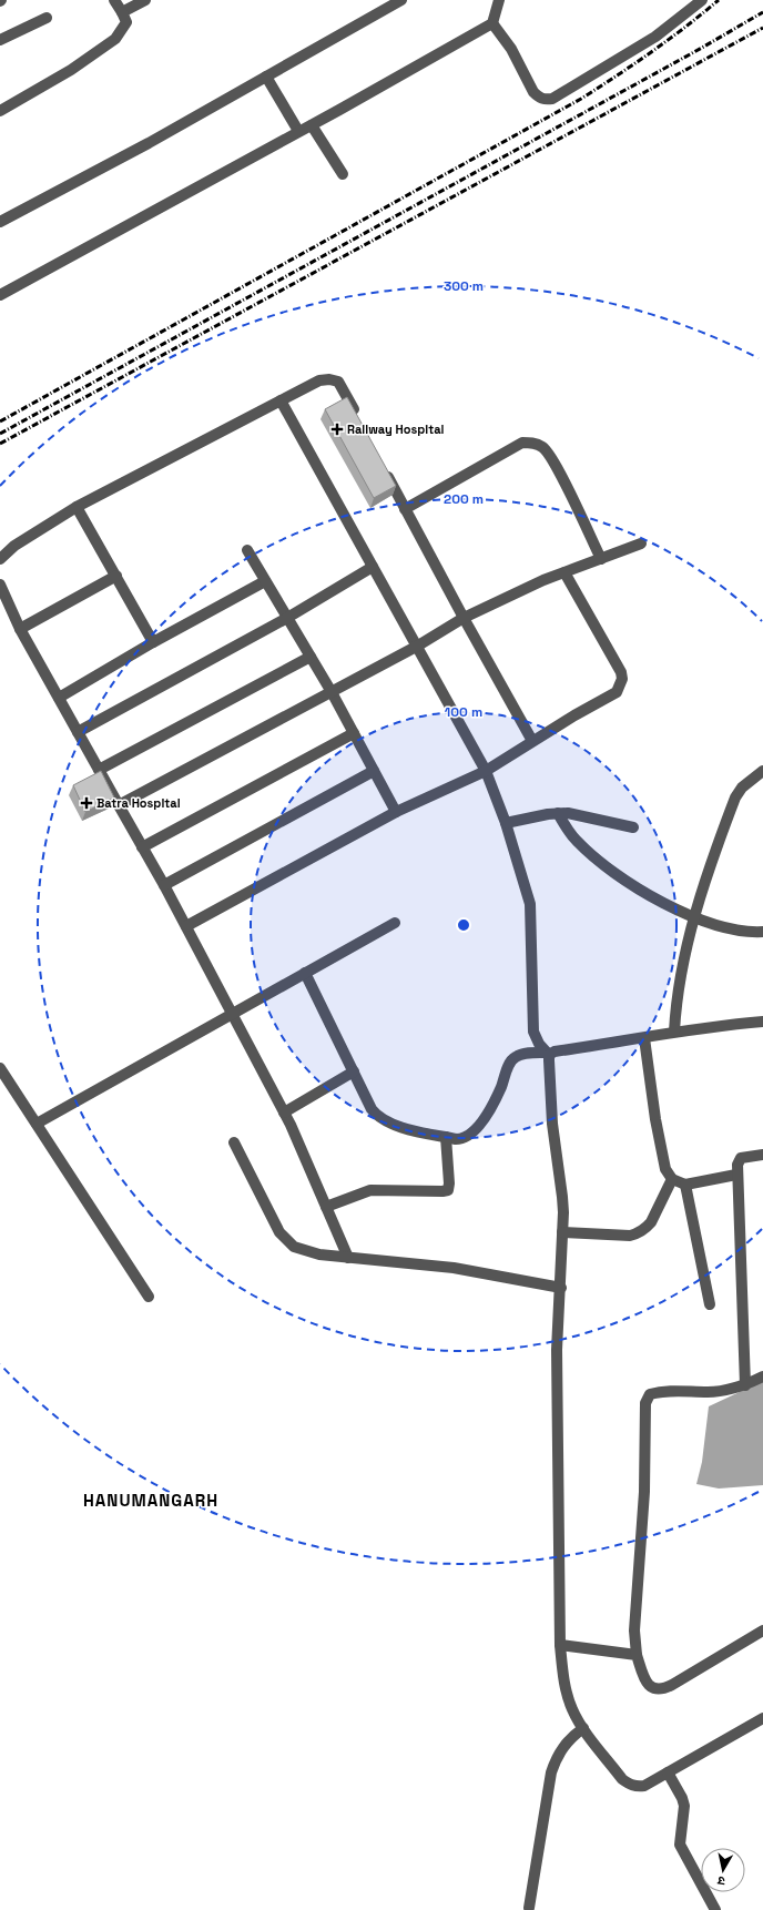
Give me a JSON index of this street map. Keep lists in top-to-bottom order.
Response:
{
  "districts": ["HANUMANGARH"],
  "places": {
    "health": ["Railway Hospital", "Batra Hospital"]
  },
  "north": "bottom",
  "rings": ["300 m", "200 m", "100 m"]
}
